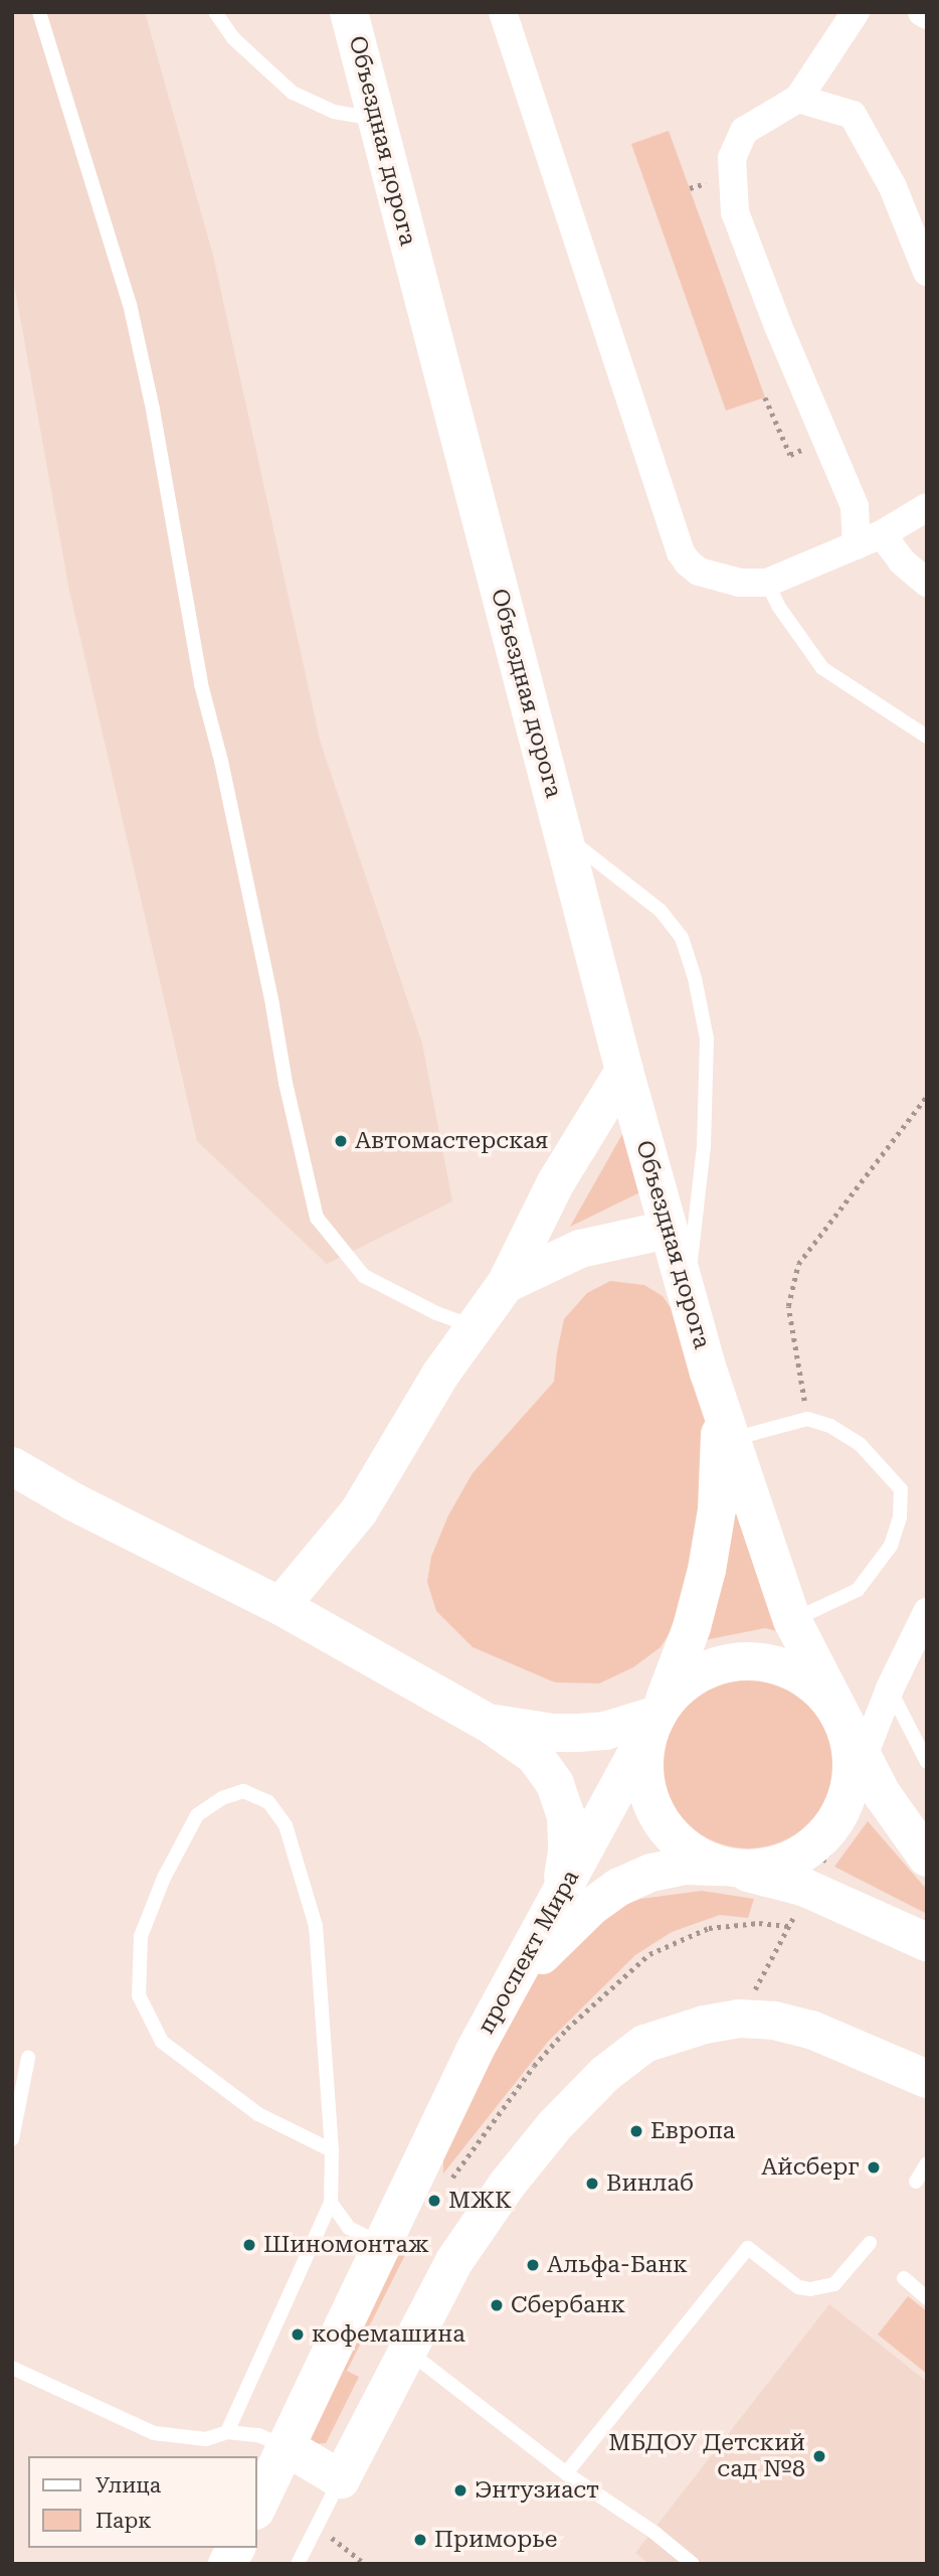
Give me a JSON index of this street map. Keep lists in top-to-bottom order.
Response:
{
  "streets": {
    "main road": ["Объездная дорога", "проспект Мира"]
  },
  "crossings": [
    ["Объездная дорога", "проспект Мира"]
  ],
  "places": [
    "Автомастерская",
    "Европа",
    "Айсберг",
    "Винлаб",
    "МЖК",
    "Шиномонтаж",
    "Альфа-Банк",
    "Сбербанк",
    "кофемашина",
    "МБДОУ Детский сад №8",
    "Энтузиаст",
    "Приморье"
  ],
  "legend": ["Улица", "Парк"]
}
